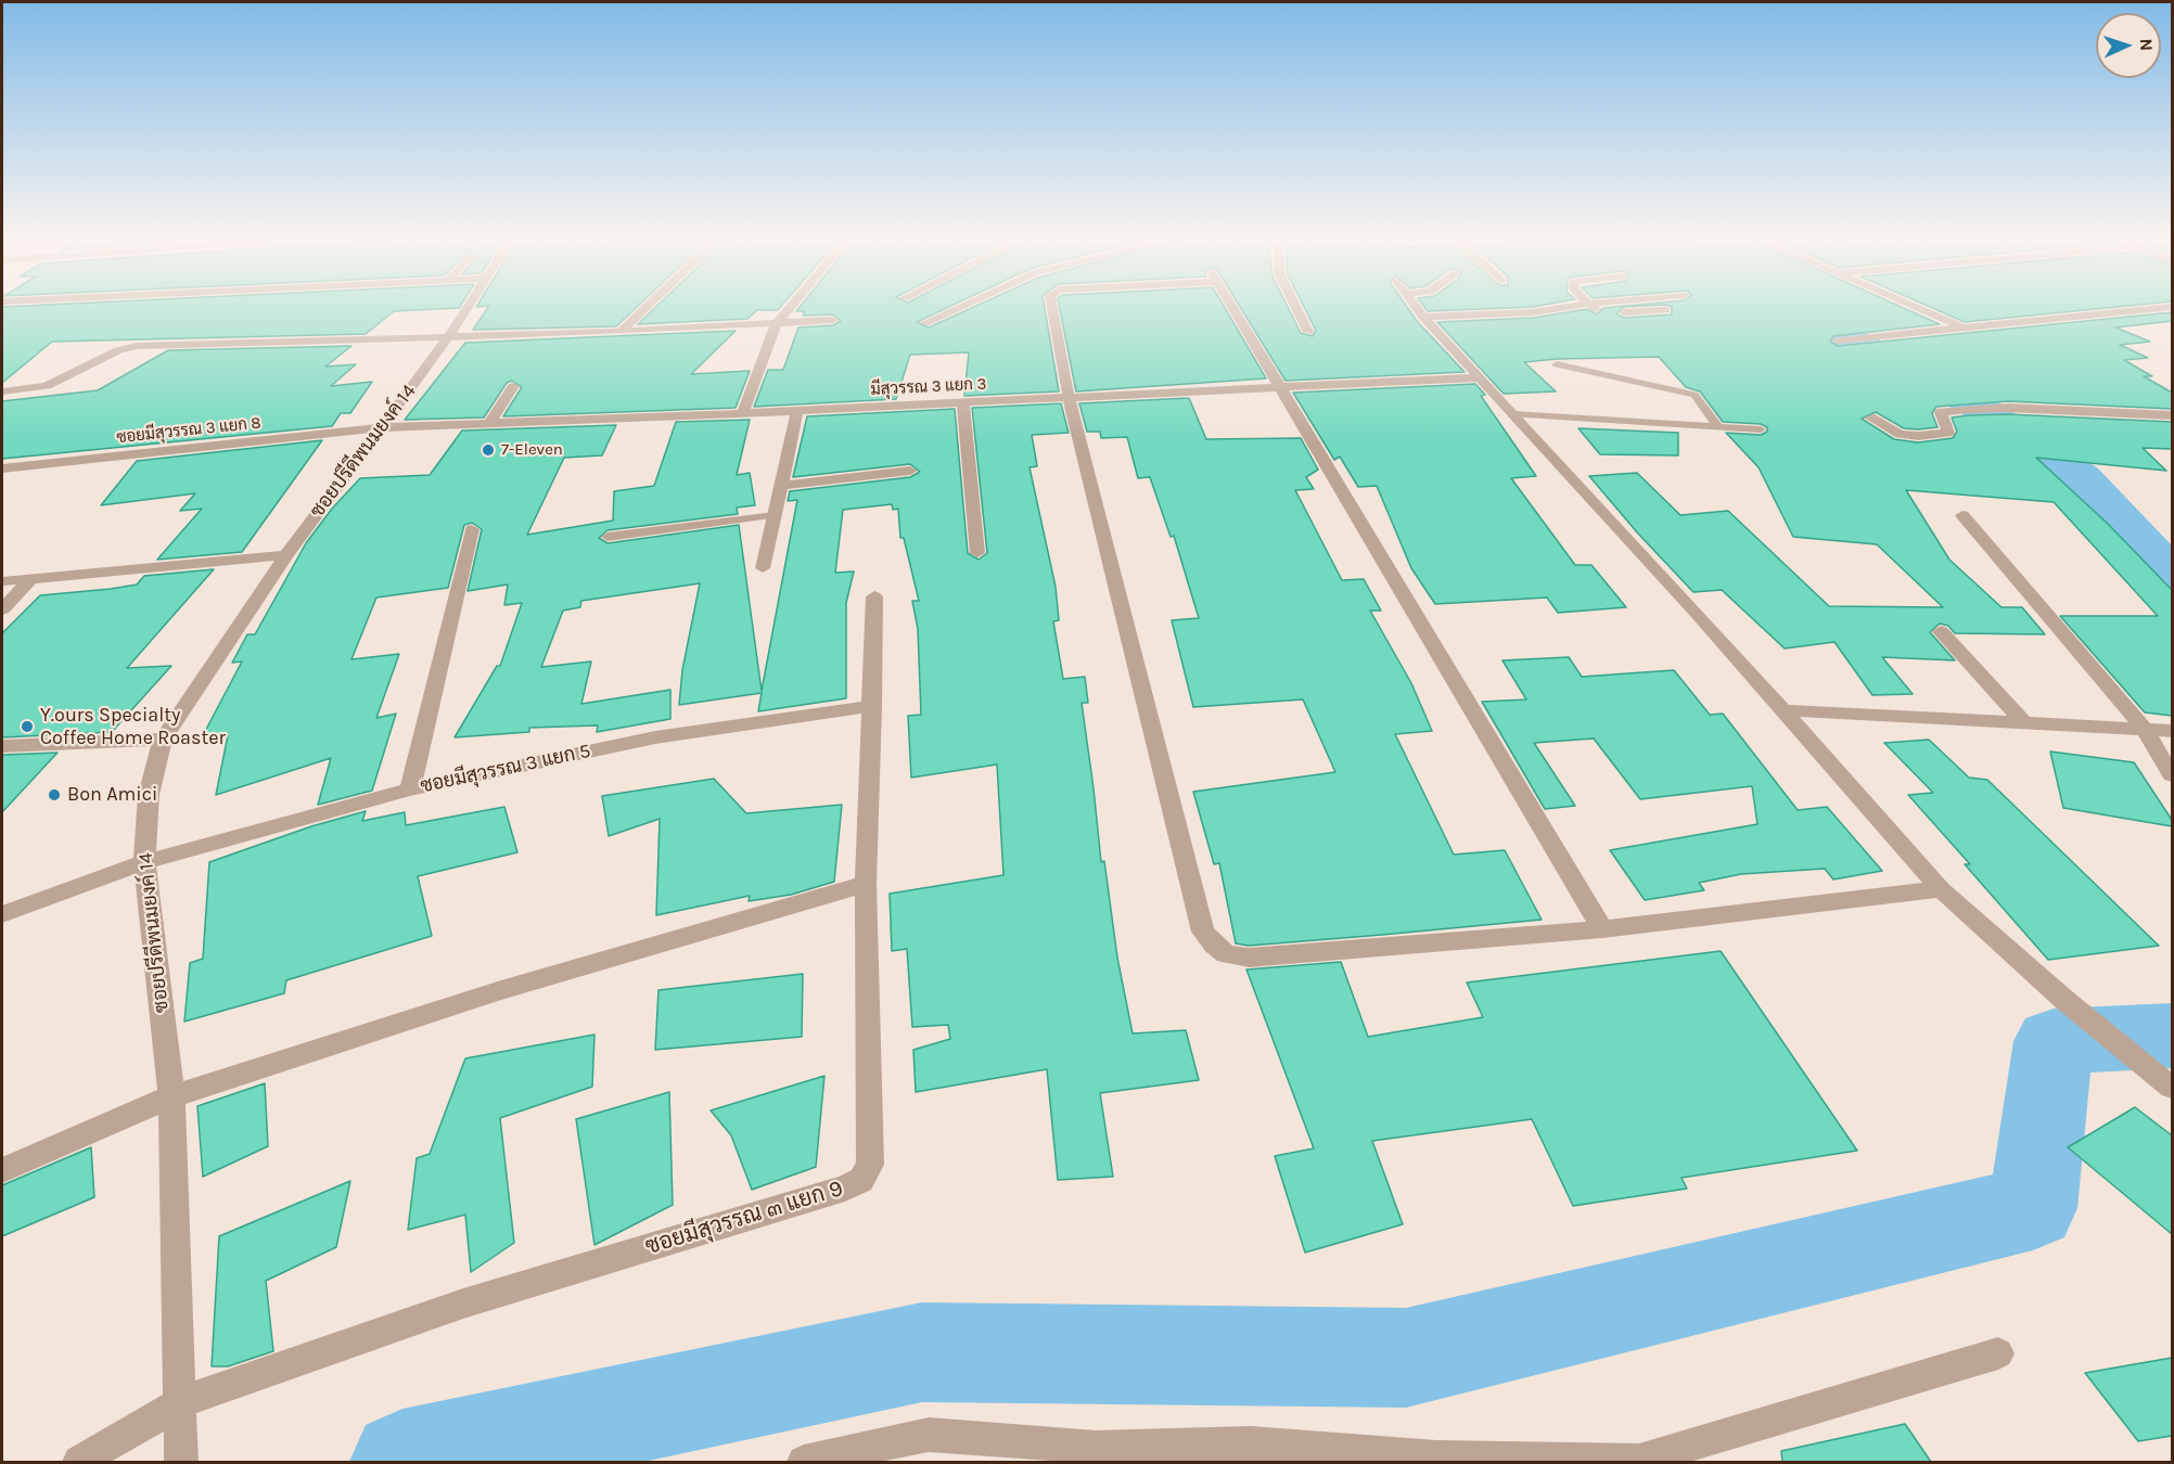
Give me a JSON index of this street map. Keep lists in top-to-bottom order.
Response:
{
  "streets": {
    "street": [
      "มีสุวรรณ 3 แยก 3",
      "ซอยมีสุวรรณ 3 แยก 8",
      "ซอยปรีดีพนมยงค์ 14",
      "ซอยมีสุวรรณ 3 แยก 5",
      "ซอยมีสุวรรณ ๓ แยก 9"
    ]
  },
  "crossings": [
    ["มีสุวรรณ 3 แยก 3", "ซอยมีสุวรรณ 3 แยก 8"],
    ["มีสุวรรณ 3 แยก 3", "ซอยปรีดีพนมยงค์ 14"],
    ["ซอยมีสุวรรณ 3 แยก 8", "ซอยปรีดีพนมยงค์ 14"],
    ["ซอยปรีดีพนมยงค์ 14", "ซอยมีสุวรรณ 3 แยก 5"],
    ["ซอยปรีดีพนมยงค์ 14", "ซอยมีสุวรรณ ๓ แยก 9"],
    ["ซอยมีสุวรรณ 3 แยก 5", "ซอยมีสุวรรณ ๓ แยก 9"]
  ],
  "places": ["7-Eleven", "Y.ours Specialty Coffee Home Roaster", "Bon Amici"],
  "north": "right"
}
